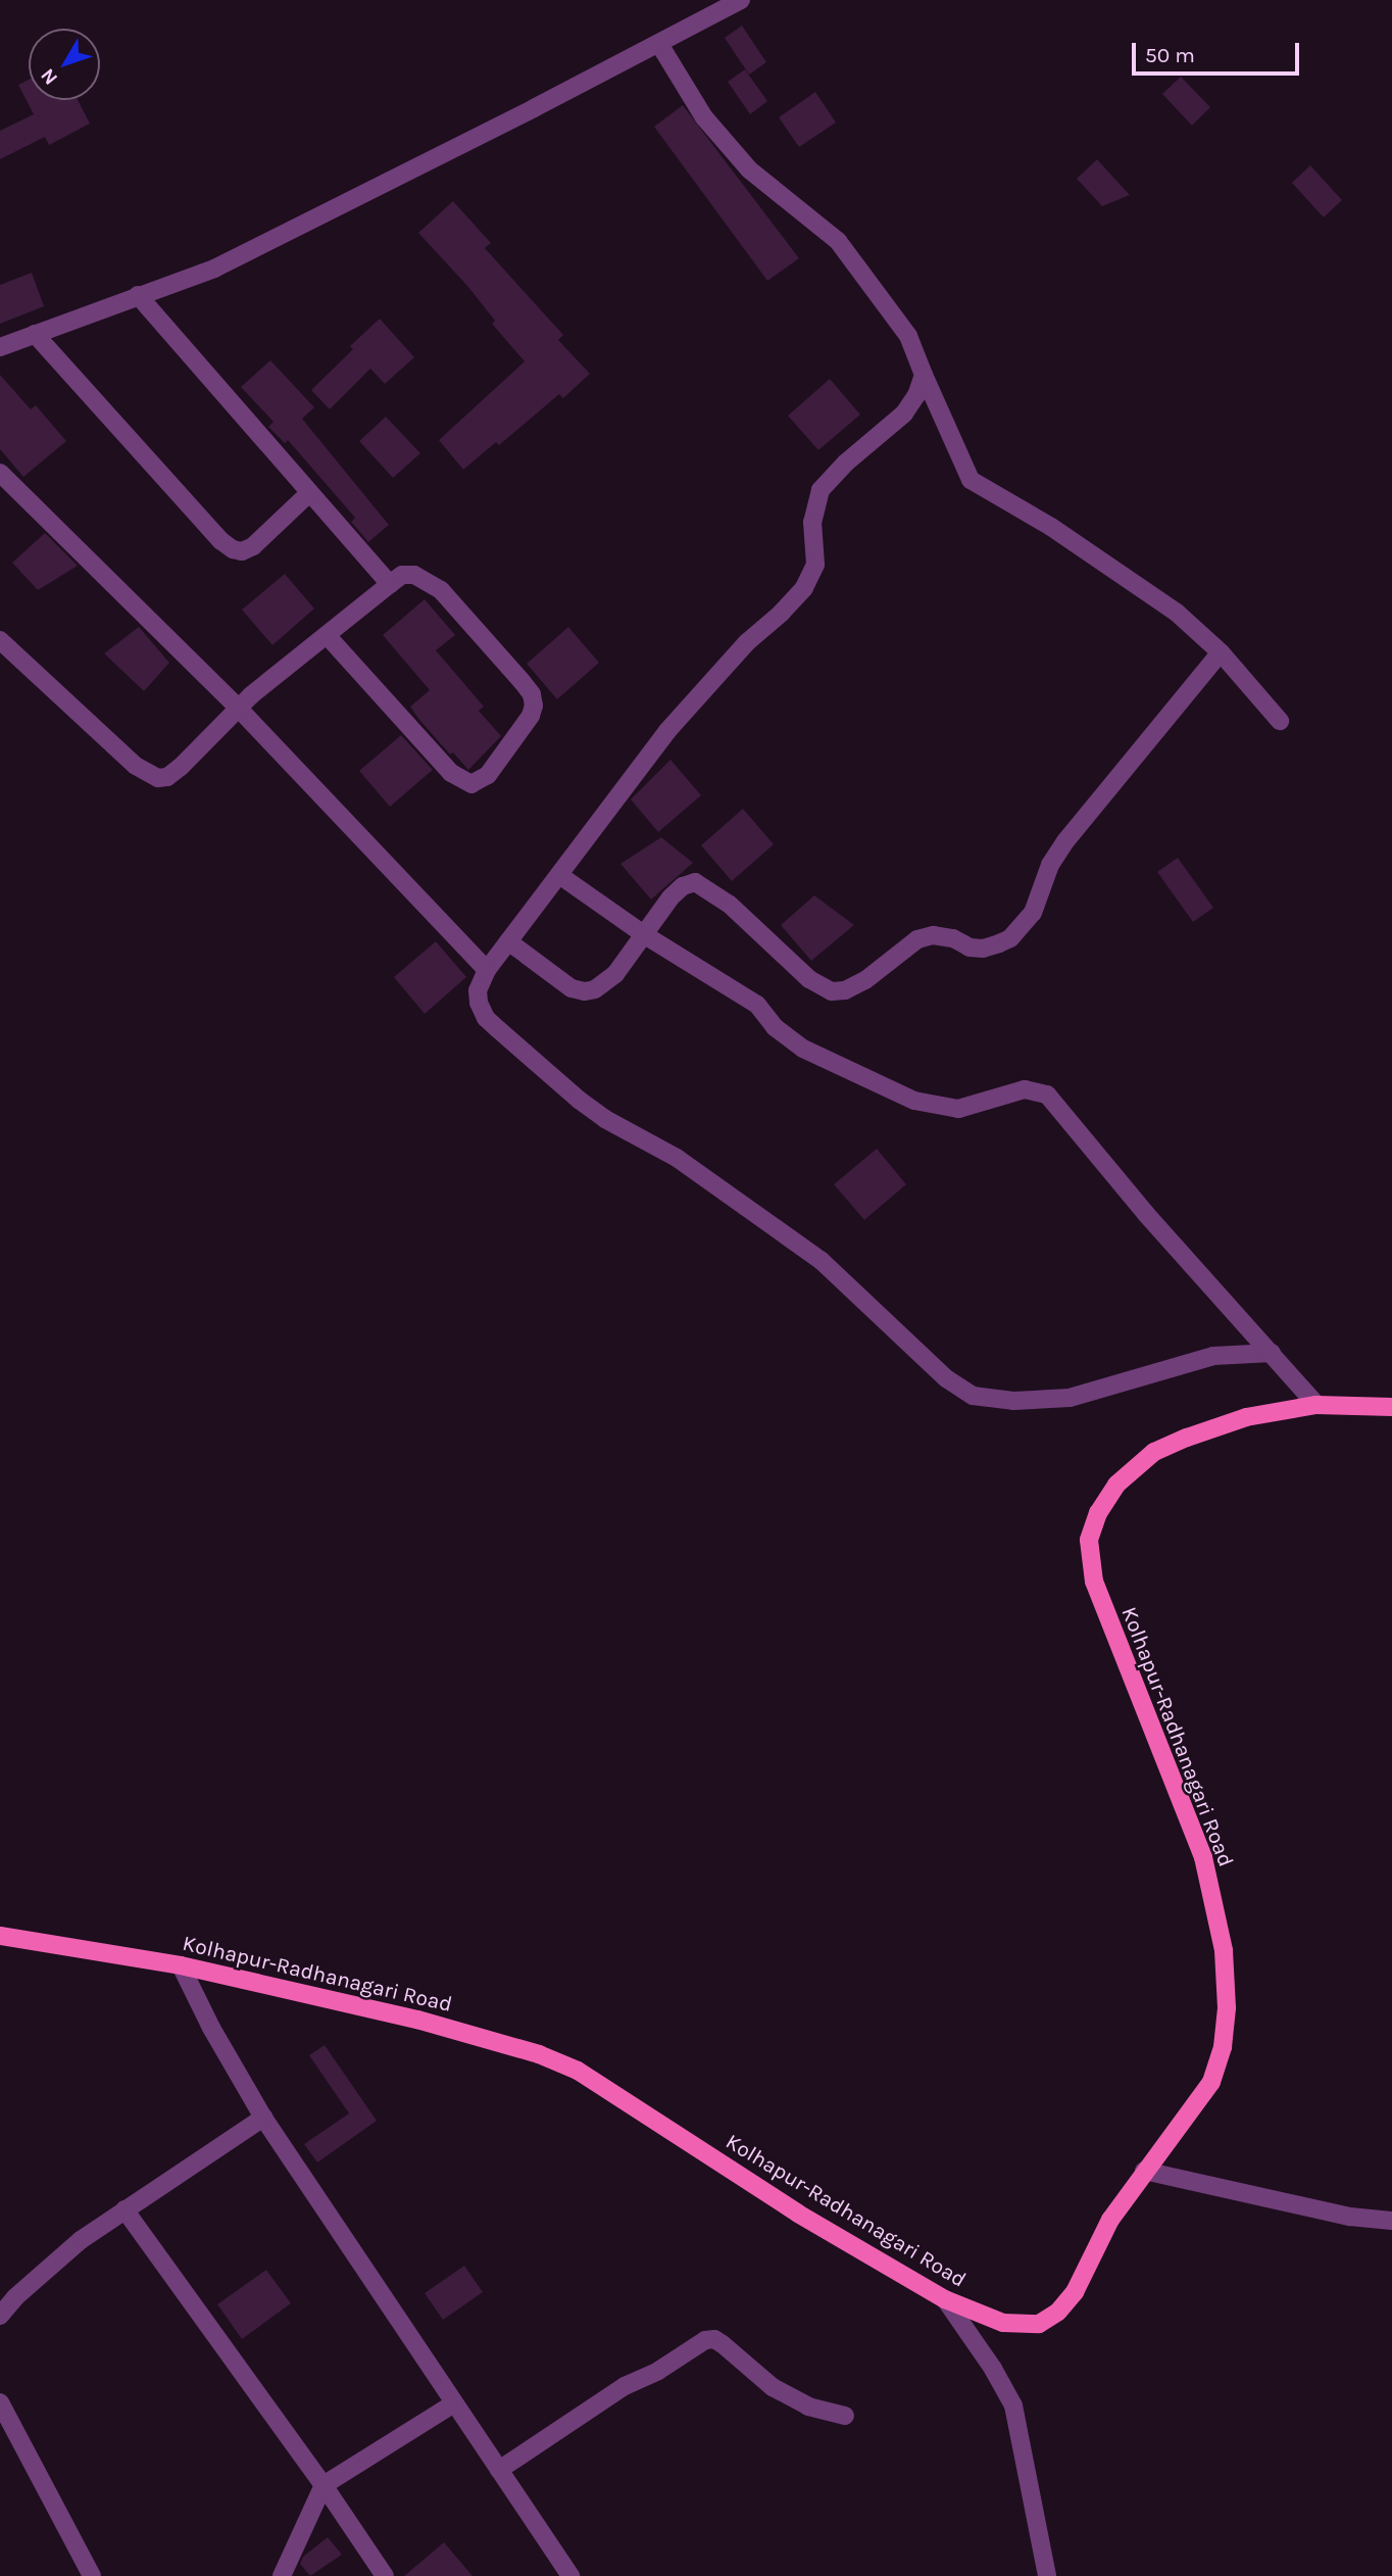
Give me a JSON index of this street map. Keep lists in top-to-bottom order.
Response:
{
  "streets": {
    "main road": ["Kolhapur-Radhanagari Road"]
  },
  "scale_bar": "50 m",
  "north": "bottom left"
}
